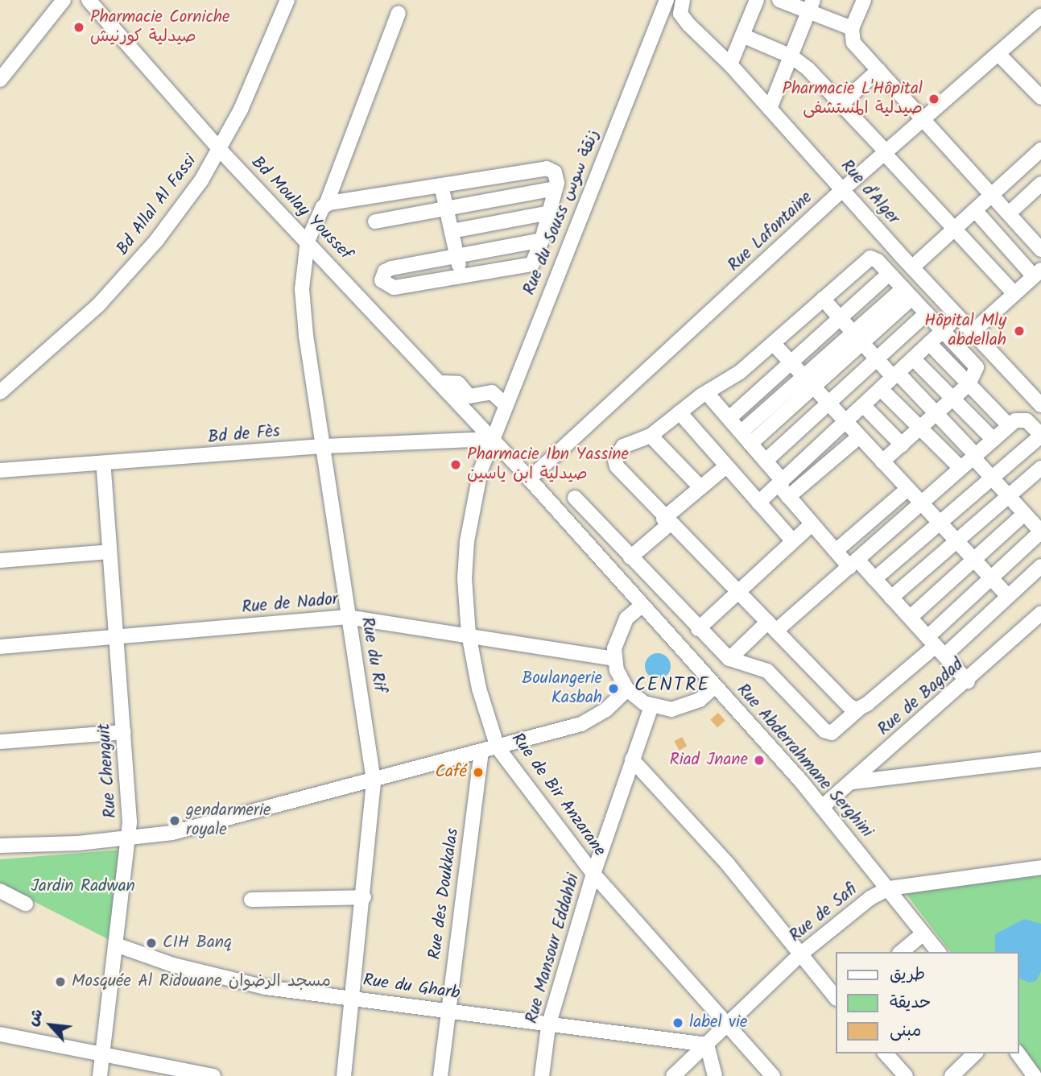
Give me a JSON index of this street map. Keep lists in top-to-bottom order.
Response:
{
  "streets": {
    "street": [
      "Rue d'Alger",
      "Bd Allal Al Fassi",
      "Bd Moulay Youssef",
      "Rue du Souss زنقة سوس",
      "Rue Lafontaine",
      "Bd de Fès",
      "Rue de Nador",
      "Rue du Rif",
      "Rue de Bagdad",
      "Rue Abderrahmane Serghini",
      "Rue Chenguit",
      "Rue de Bir Anzarane",
      "Rue des Doukkalas",
      "Rue de Safi",
      "Rue Mansour Eddahbi",
      "Rue du Gharb"
    ]
  },
  "crossings": [
    ["Rue d'Alger", "Rue Lafontaine"],
    ["Bd Allal Al Fassi", "Bd Moulay Youssef"],
    ["Bd Moulay Youssef", "Rue du Souss زنقة سوس"],
    ["Bd Moulay Youssef", "Bd de Fès"],
    ["Bd Moulay Youssef", "Rue du Rif"],
    ["Bd Moulay Youssef", "Rue de Bir Anzarane"],
    ["Rue du Souss زنقة سوس", "Bd de Fès"],
    ["Rue du Souss زنقة سوس", "Rue de Bir Anzarane"],
    ["Bd de Fès", "Rue du Rif"],
    ["Bd de Fès", "Rue Chenguit"],
    ["Bd de Fès", "Rue de Bir Anzarane"],
    ["Rue de Nador", "Rue du Rif"],
    ["Rue de Nador", "Rue Chenguit"],
    ["Rue de Nador", "Rue de Bir Anzarane"],
    ["Rue du Rif", "Rue du Gharb"],
    ["Rue de Bagdad", "Rue Abderrahmane Serghini"],
    ["Rue Abderrahmane Serghini", "Rue de Safi"],
    ["Rue Abderrahmane Serghini", "Rue Mansour Eddahbi"],
    ["Rue Chenguit", "Rue du Gharb"],
    ["Rue de Bir Anzarane", "Rue de Safi"],
    ["Rue de Bir Anzarane", "Rue Mansour Eddahbi"],
    ["Rue des Doukkalas", "Rue du Gharb"],
    ["Rue de Safi", "Rue du Gharb"],
    ["Rue Mansour Eddahbi", "Rue du Gharb"]
  ],
  "districts": ["CENTRE"],
  "parks": ["Jardin Radwan"],
  "places": [
    "Pharmacie Corniche صيدلية كورنيش",
    "Pharmacie L'Hôpital صيدلية المستشفى",
    "Hôpital Mly abdellah",
    "Pharmacie Ibn Yassine صيدلية ابن ياسين",
    "Boulangerie Kasbah",
    "Riad Jnane",
    "Café",
    "gendarmerie royale",
    "CIH Banq",
    "Mosquée Al Ridouane مسجد الرضوان",
    "label vie"
  ],
  "legend": ["طريق", "حديقة", "مبنى"],
  "north": "top left"
}
